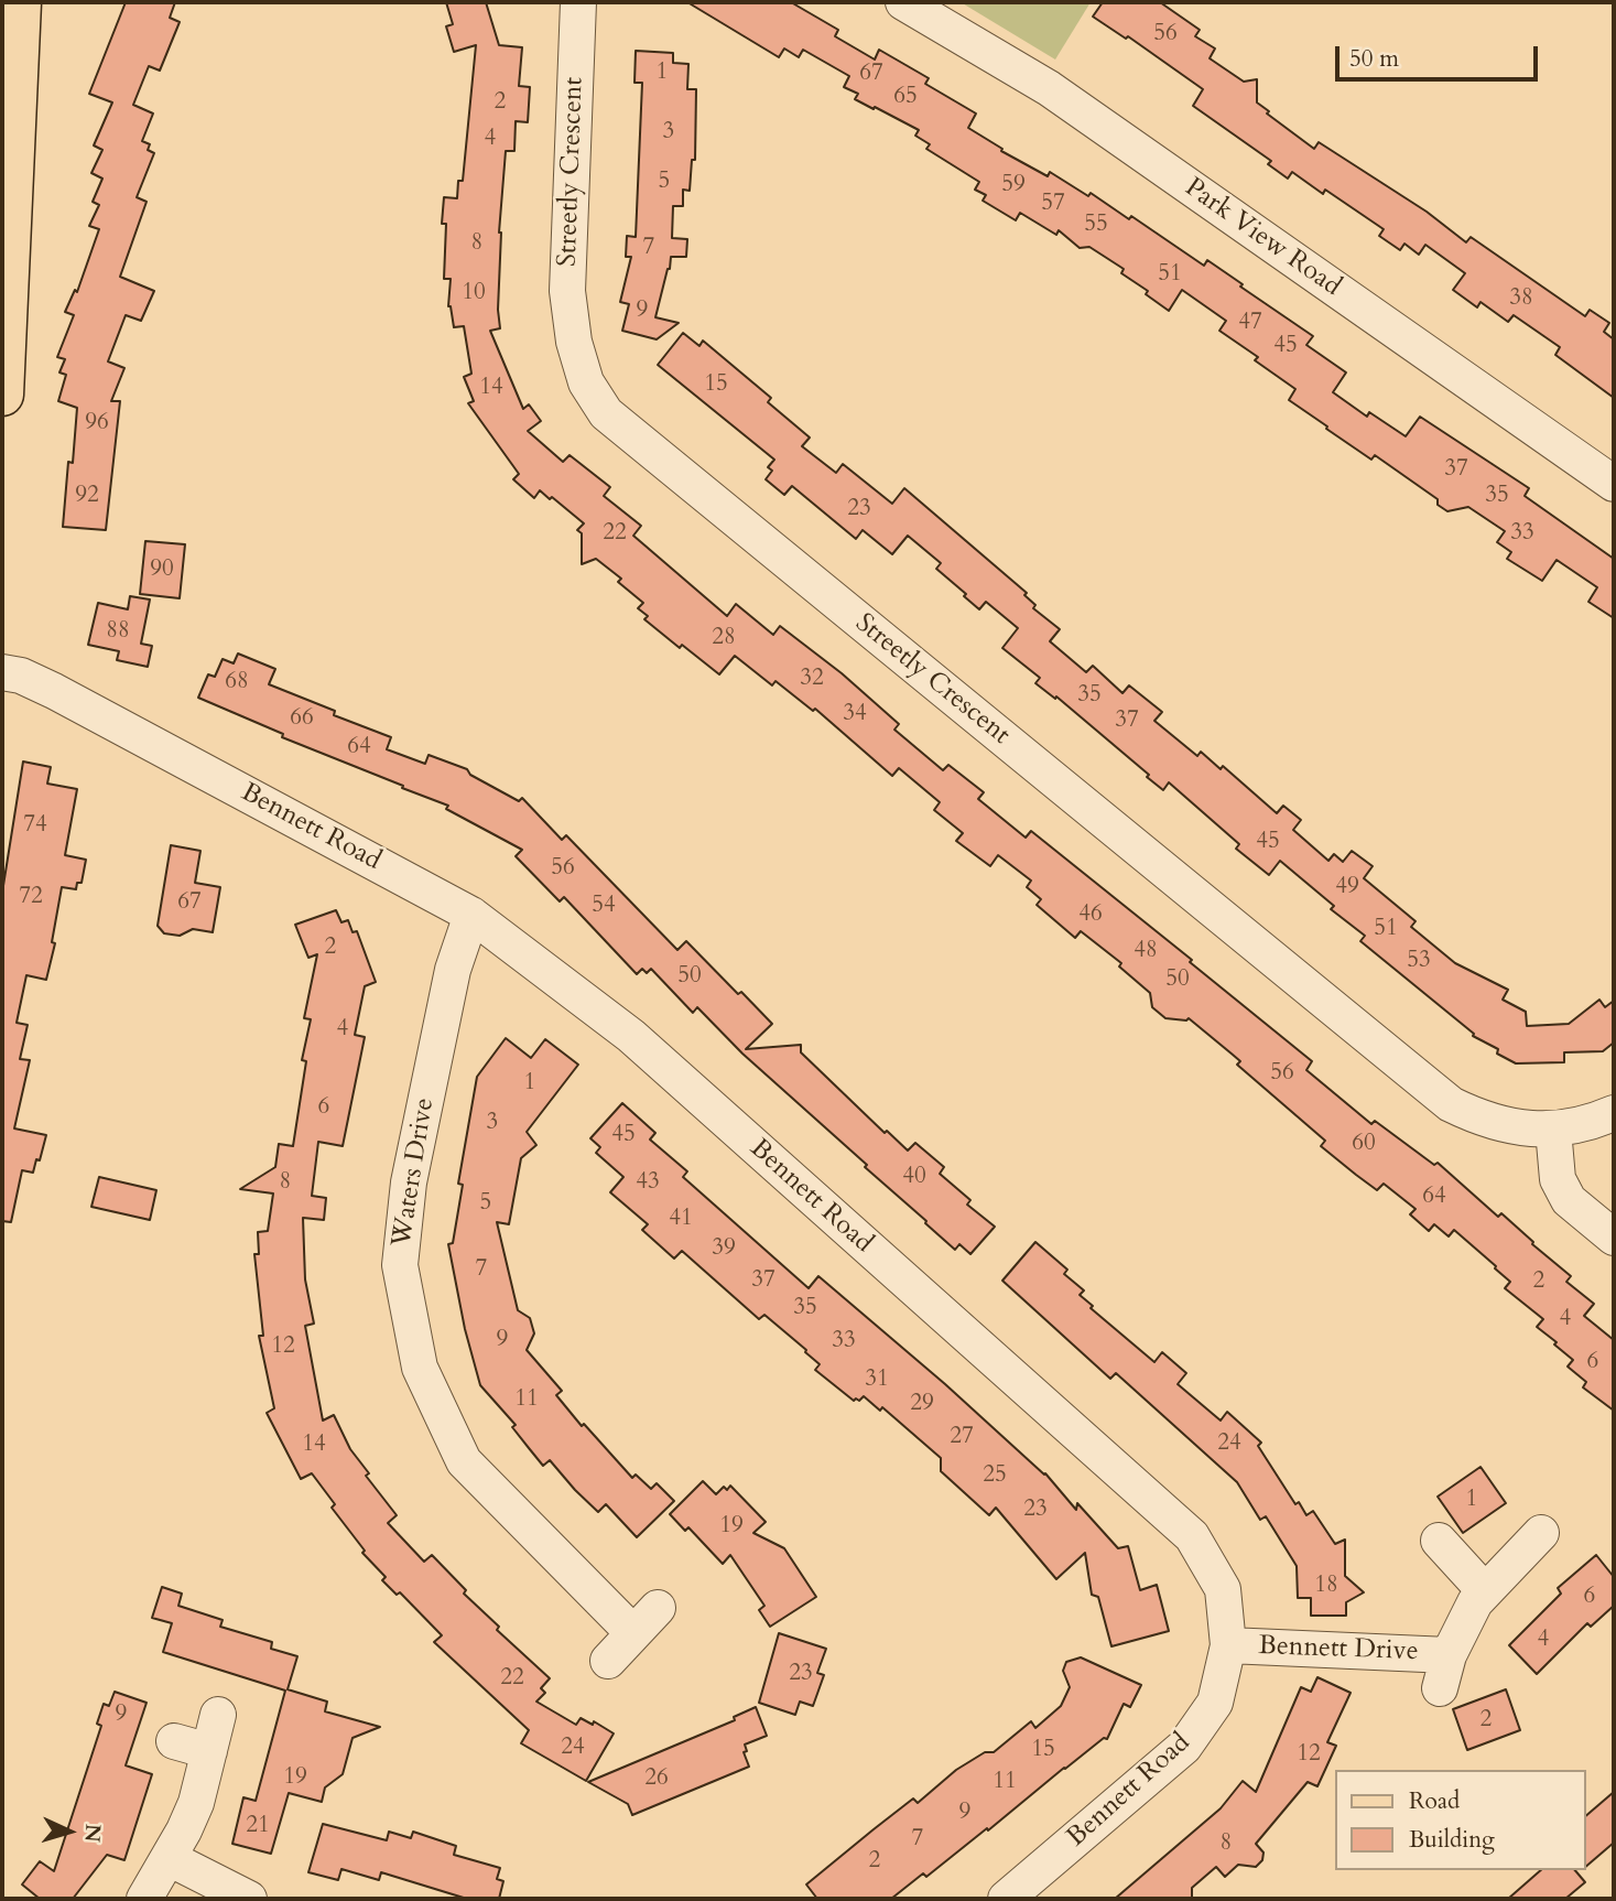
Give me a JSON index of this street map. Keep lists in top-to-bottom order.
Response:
{
  "streets": {
    "street": [
      "Streetly Crescent",
      "Park View Road",
      "Bennett Road",
      "Waters Drive",
      "Bennett Drive"
    ]
  },
  "crossings": [
    ["Bennett Road", "Waters Drive"],
    ["Bennett Road", "Bennett Drive"]
  ],
  "house_numbers": [
    "56",
    "1",
    "67",
    "65",
    "2",
    "3",
    "4",
    "5",
    "59",
    "57",
    "55",
    "8",
    "7",
    "51",
    "10",
    "38",
    "9",
    "47",
    "45",
    "15",
    "14",
    "96",
    "37",
    "92",
    "35",
    "23",
    "22",
    "33",
    "90",
    "88",
    "28",
    "32",
    "68",
    "35",
    "34",
    "66",
    "37",
    "64",
    "74",
    "45",
    "56",
    "49",
    "72",
    "67",
    "54",
    "46",
    "51",
    "2",
    "48",
    "53",
    "50",
    "50",
    "4",
    "56",
    "1",
    "6",
    "3",
    "45",
    "60",
    "40",
    "8",
    "43",
    "64",
    "5",
    "41",
    "39",
    "7",
    "37",
    "2",
    "35",
    "4",
    "9",
    "33",
    "12",
    "6",
    "31",
    "11",
    "29",
    "27",
    "24",
    "14",
    "25",
    "1",
    "23",
    "19",
    "18",
    "6",
    "4",
    "23",
    "22",
    "9",
    "2",
    "24",
    "15",
    "12",
    "19",
    "26",
    "11",
    "9",
    "21",
    "7",
    "8",
    "2"
  ],
  "legend": ["Road", "Building"],
  "scale_bar": "50 m",
  "north": "right"
}
